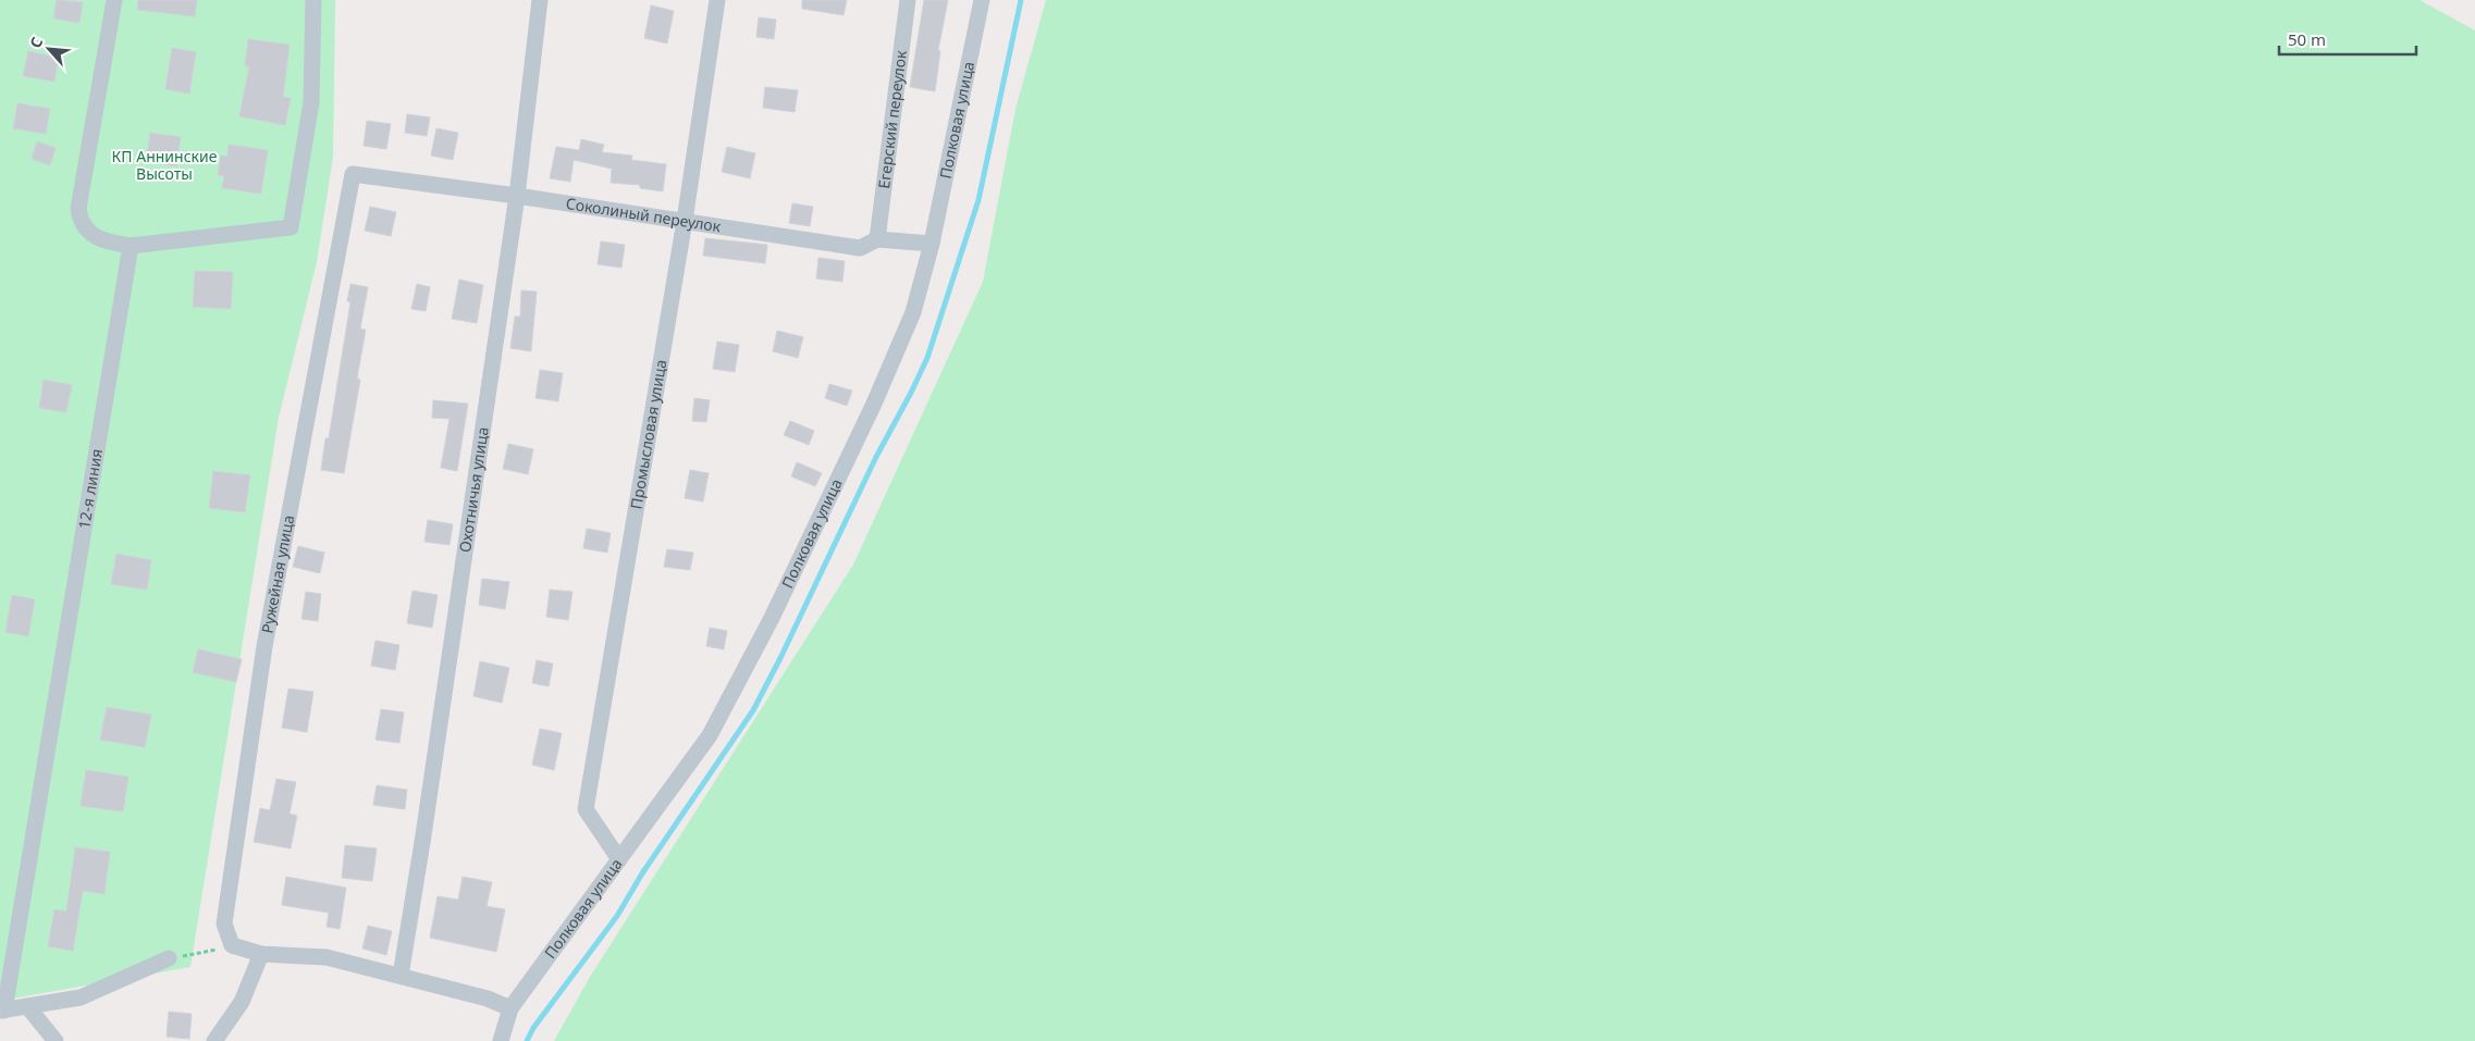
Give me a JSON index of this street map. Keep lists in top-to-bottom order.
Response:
{
  "streets": {
    "street": [
      "Егерский переулок",
      "Полковая улица",
      "Соколиный переулок",
      "Промысловая улица",
      "Охотничья улица",
      "12-я линия",
      "Ружейная улица"
    ]
  },
  "crossings": [
    ["Егерский переулок", "Соколиный переулок"],
    ["Полковая улица", "Соколиный переулок"],
    ["Полковая улица", "Промысловая улица"],
    ["Соколиный переулок", "Промысловая улица"],
    ["Соколиный переулок", "Охотничья улица"],
    ["Соколиный переулок", "Ружейная улица"]
  ],
  "parks": ["КП Аннинские Высоты"],
  "scale_bar": "50 m",
  "north": "top left"
}
